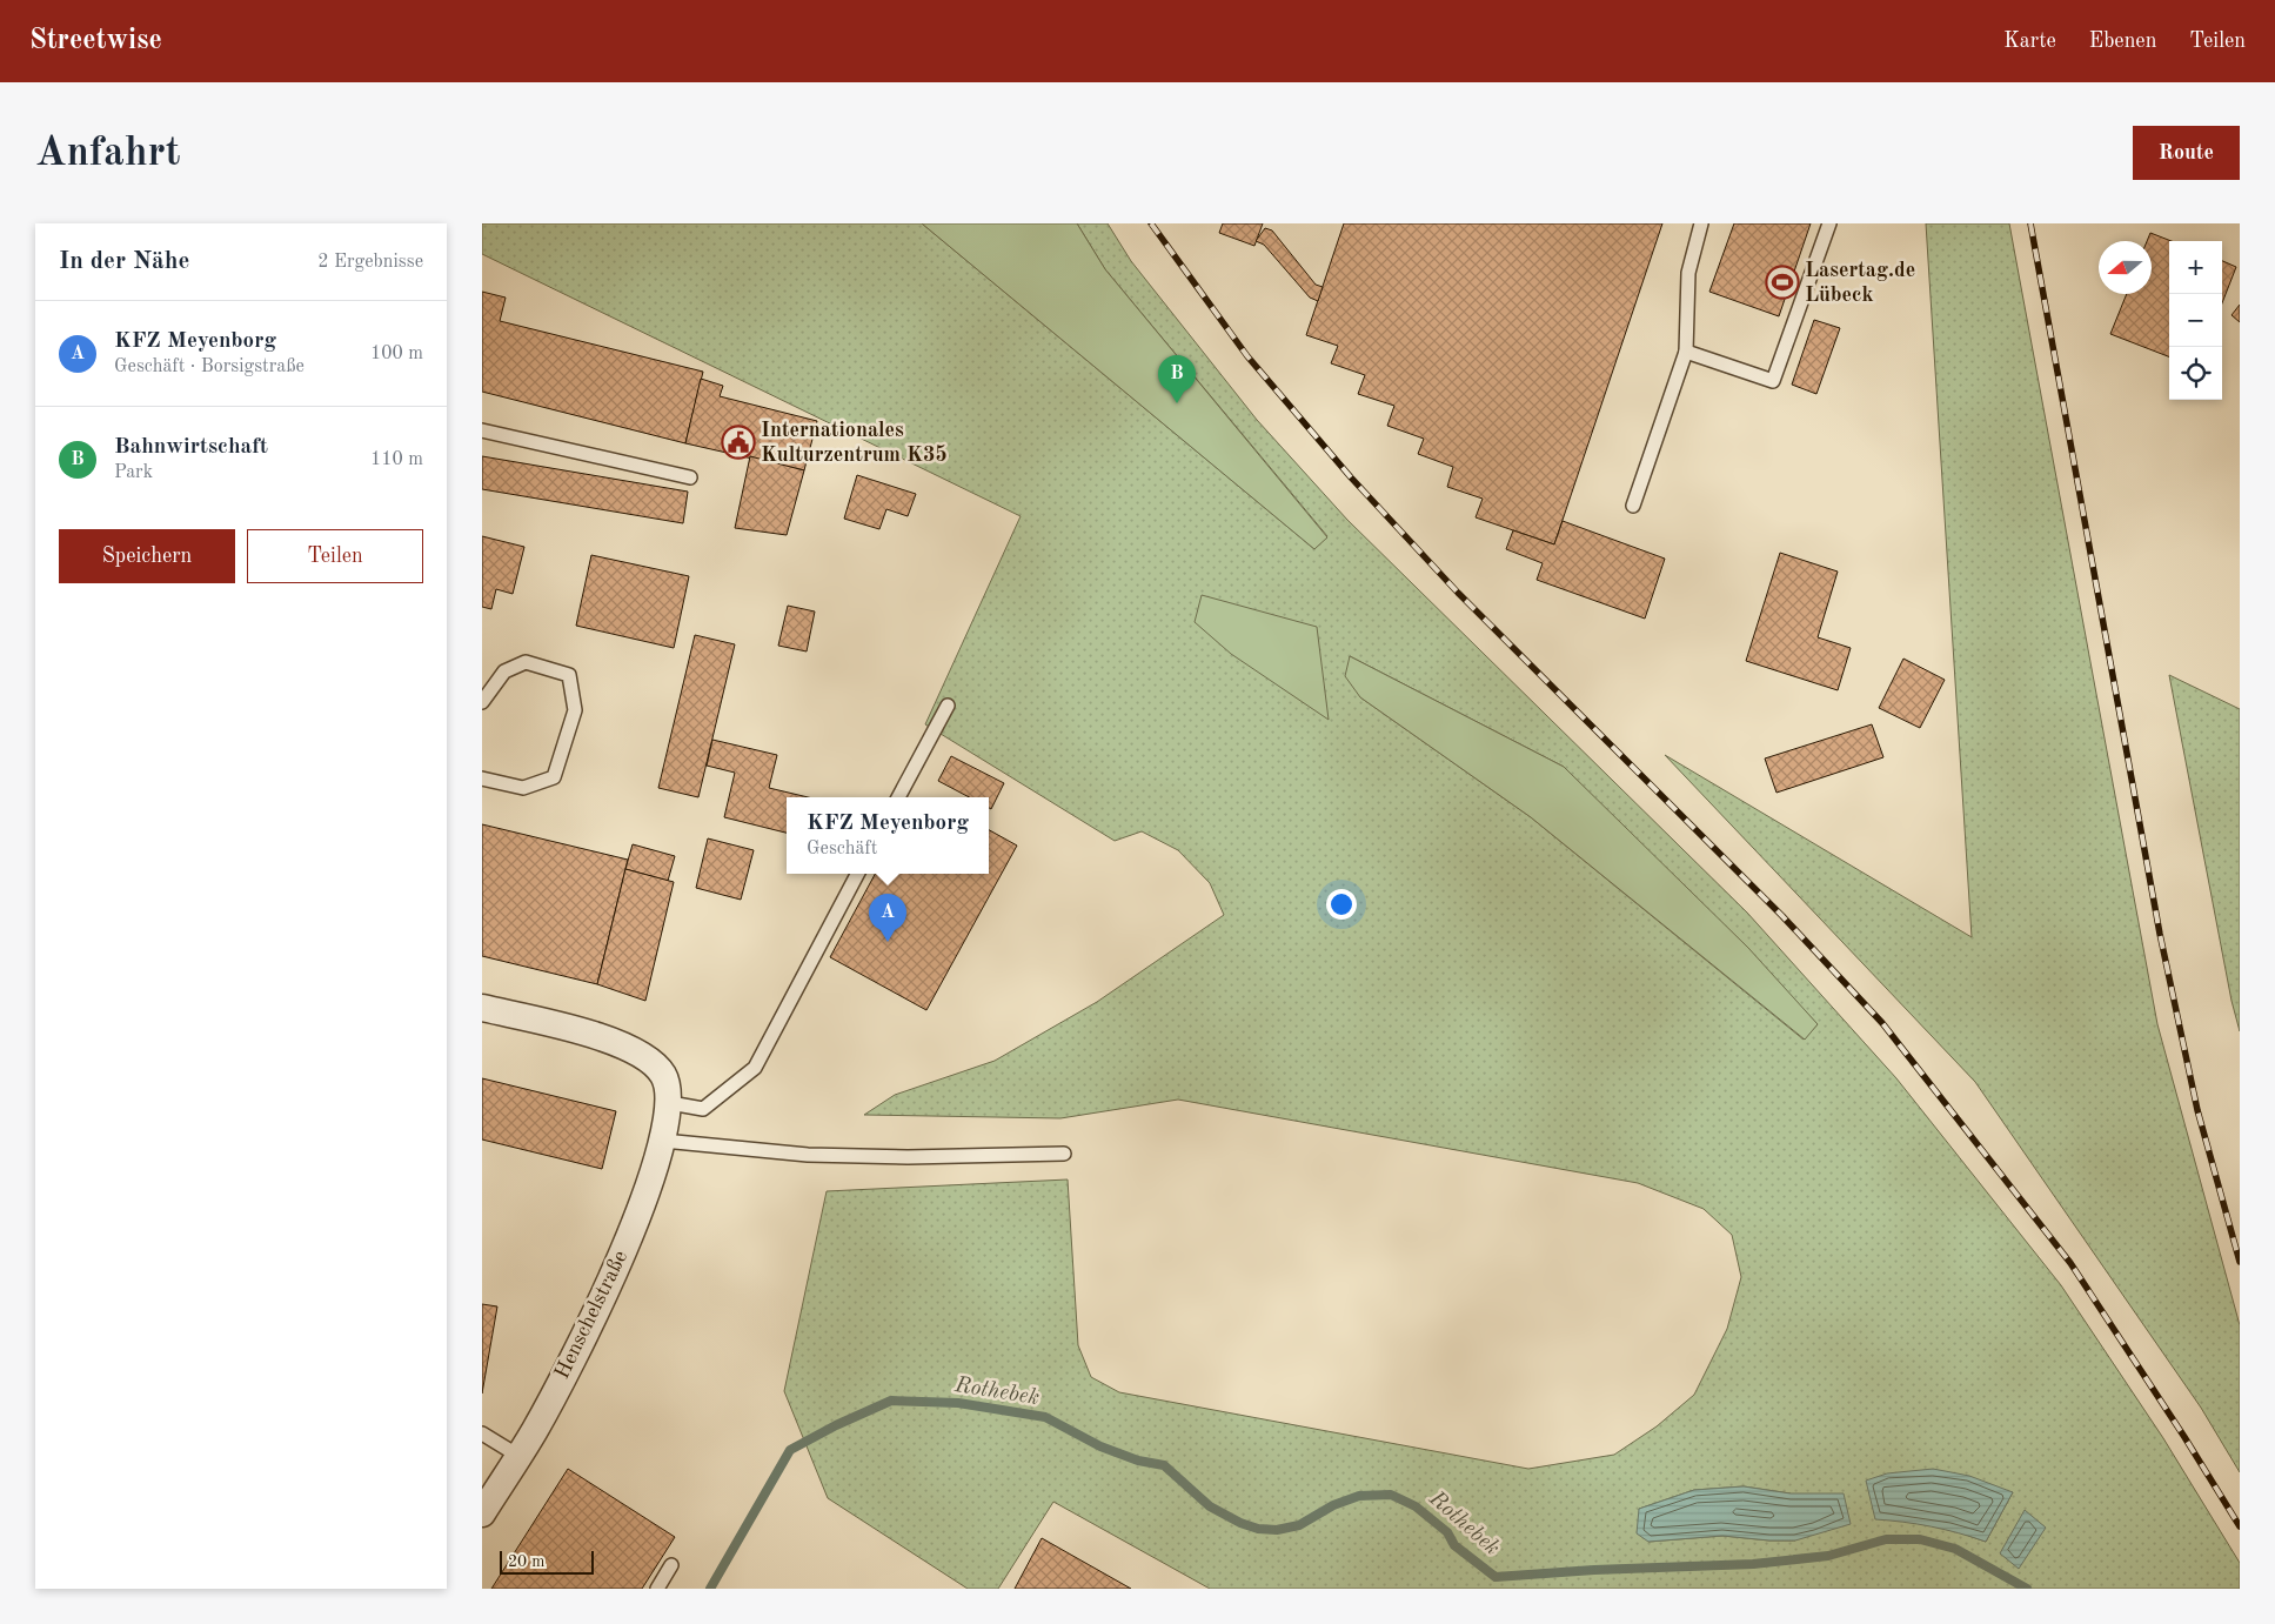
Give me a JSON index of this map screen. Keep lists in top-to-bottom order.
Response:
{
  "streets": {
    "street": ["Henschelstraße"]
  },
  "water": ["Rothebek"],
  "places": {
    "sports": ["Lasertag.de Lübeck"],
    "public building": ["Internationales Kulturzentrum K35"]
  },
  "scale_bar": "20 m",
  "north": "left",
  "page": {
    "header": "Streetwise",
    "nav": ["Karte", "Ebenen", "Teilen"],
    "buttons": [
      "Route",
      ["Speichern", "Teilen"]
    ],
    "title": "Anfahrt",
    "heading": ["In der Nähe", "2 Ergebnisse"],
    "map_buttons": ["+", "−"],
    "list": [
      {
        "mark": "A",
        "name": "KFZ Meyenborg",
        "note": "Geschäft · Borsigstraße",
        "value": "100 m"
      },
      {
        "mark": "B",
        "name": "Bahnwirtschaft",
        "note": "Park",
        "value": "110 m"
      }
    ],
    "pins": ["B", "A"],
    "popup": ["KFZ Meyenborg", "Geschäft"],
    "scale": "20 m"
  }
}
